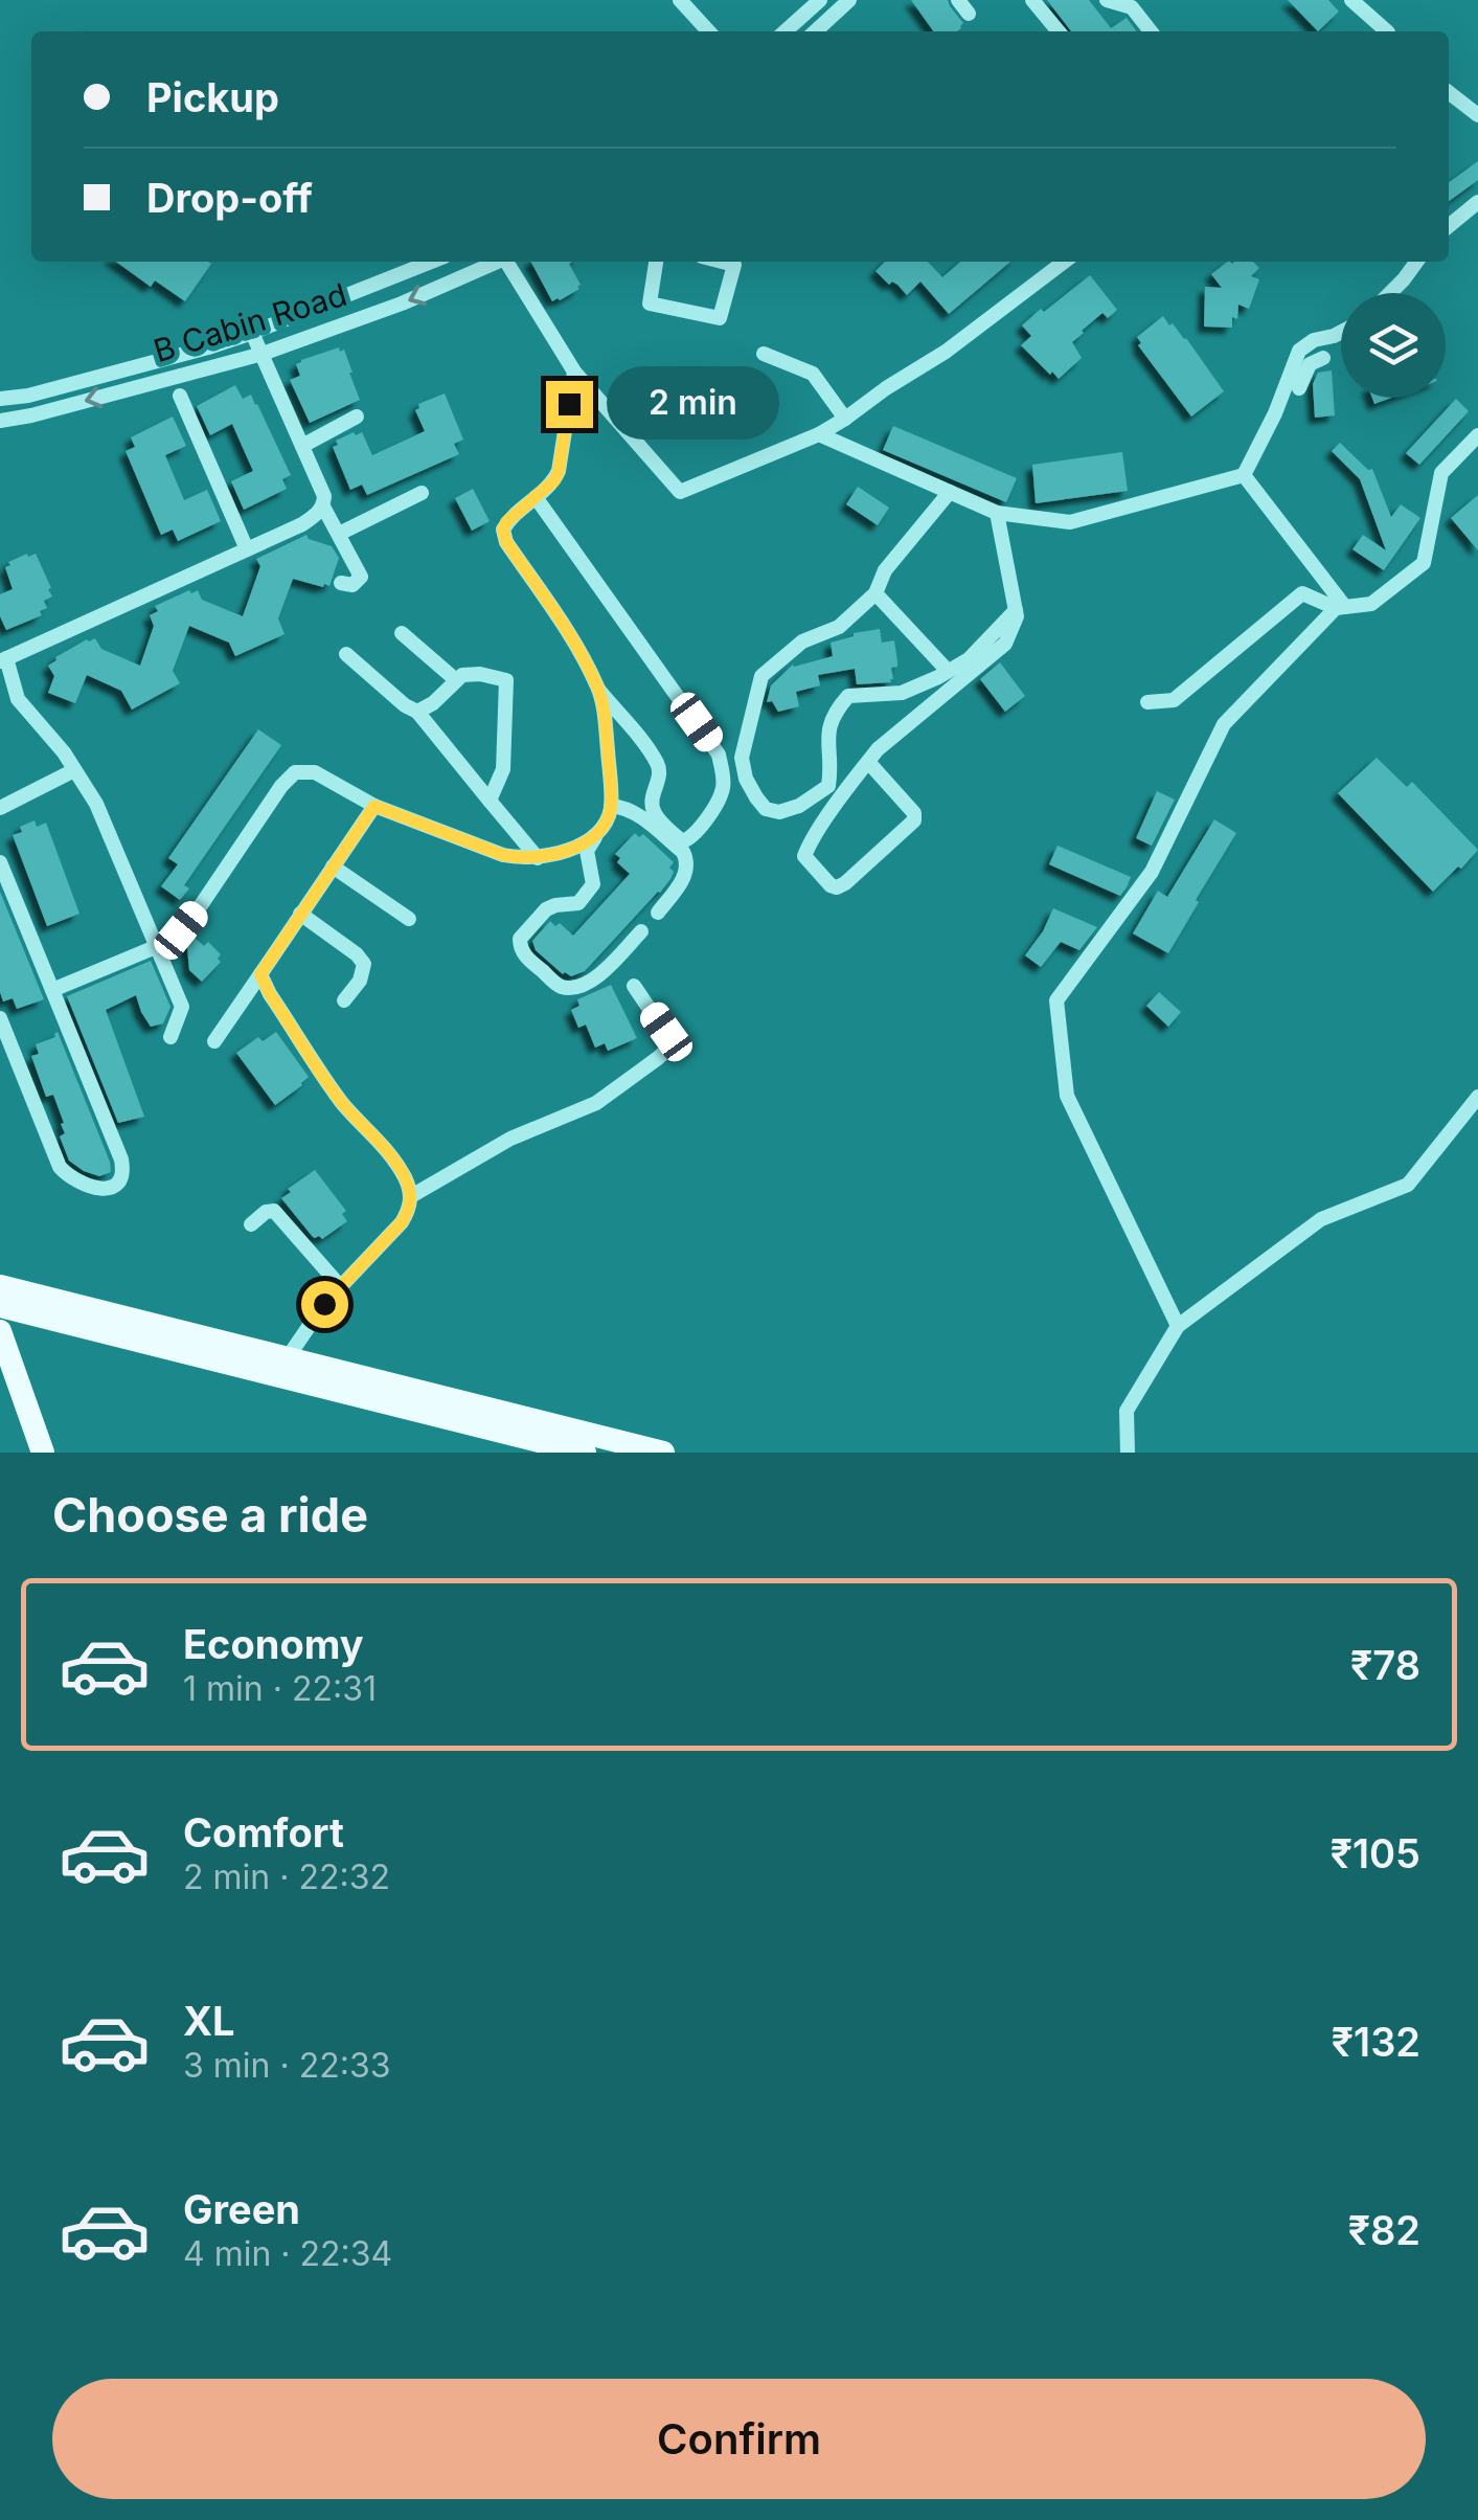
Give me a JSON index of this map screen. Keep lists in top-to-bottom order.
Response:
{
  "streets": {
    "street": ["B Cabin Road"]
  },
  "page": {
    "banner": ["Pickup", "Drop-off"],
    "bubble": "2 min",
    "heading": "Choose a ride",
    "list": [
      {
        "name": "Economy",
        "note": "1 min · 22:31",
        "value": "₹78"
      },
      {
        "name": "Comfort",
        "note": "2 min · 22:32",
        "value": "₹105"
      },
      {
        "name": "XL",
        "note": "3 min · 22:33",
        "value": "₹132"
      },
      {
        "name": "Green",
        "note": "4 min · 22:34",
        "value": "₹82"
      }
    ],
    "buttons": "Confirm"
  }
}
